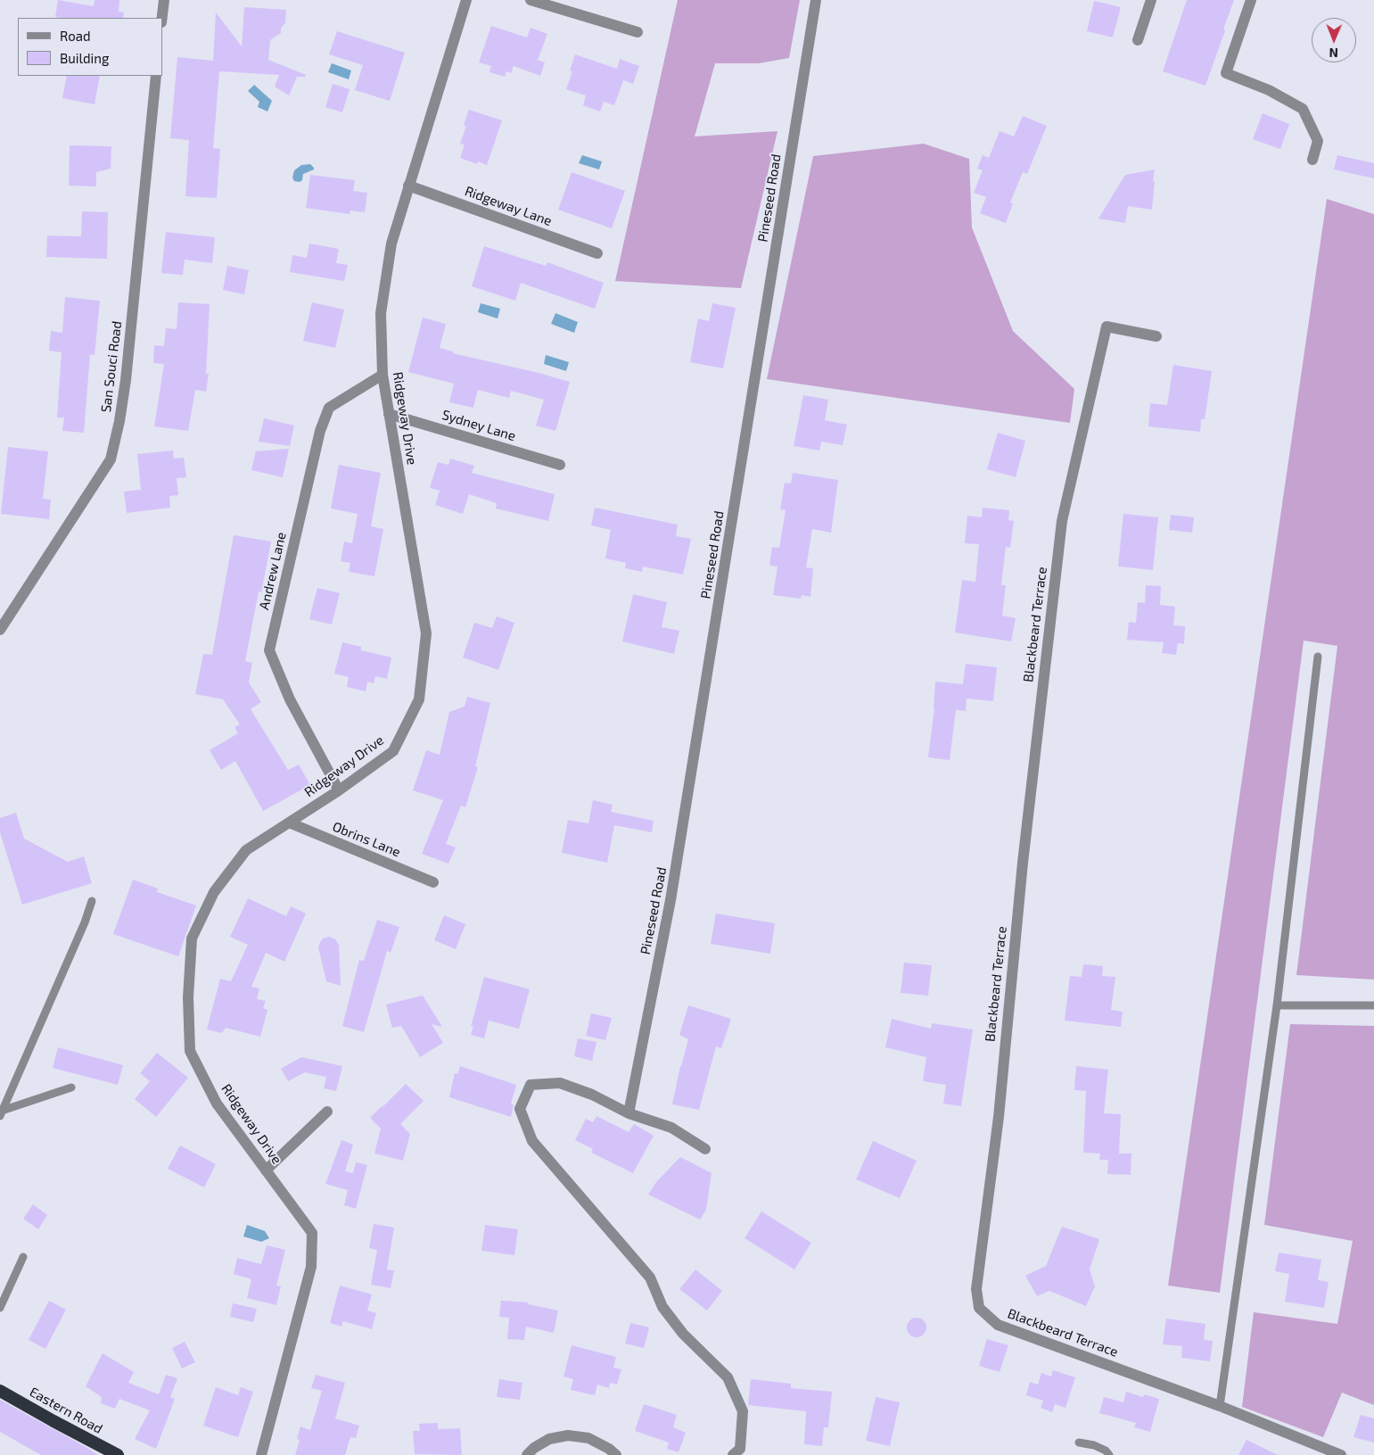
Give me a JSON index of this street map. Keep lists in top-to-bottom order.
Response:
{
  "streets": {
    "highway": ["Eastern Road"],
    "street": [
      "Pineseed Road",
      "Ridgeway Lane",
      "San Souci Road",
      "Ridgeway Drive",
      "Sydney Lane",
      "Andrew Lane",
      "Blackbeard Terrace",
      "Obrins Lane"
    ]
  },
  "crossings": [
    ["Ridgeway Lane", "Ridgeway Drive"],
    ["Ridgeway Drive", "Sydney Lane"],
    ["Ridgeway Drive", "Andrew Lane"],
    ["Ridgeway Drive", "Obrins Lane"]
  ],
  "legend": ["Road", "Building"],
  "north": "bottom"
}
